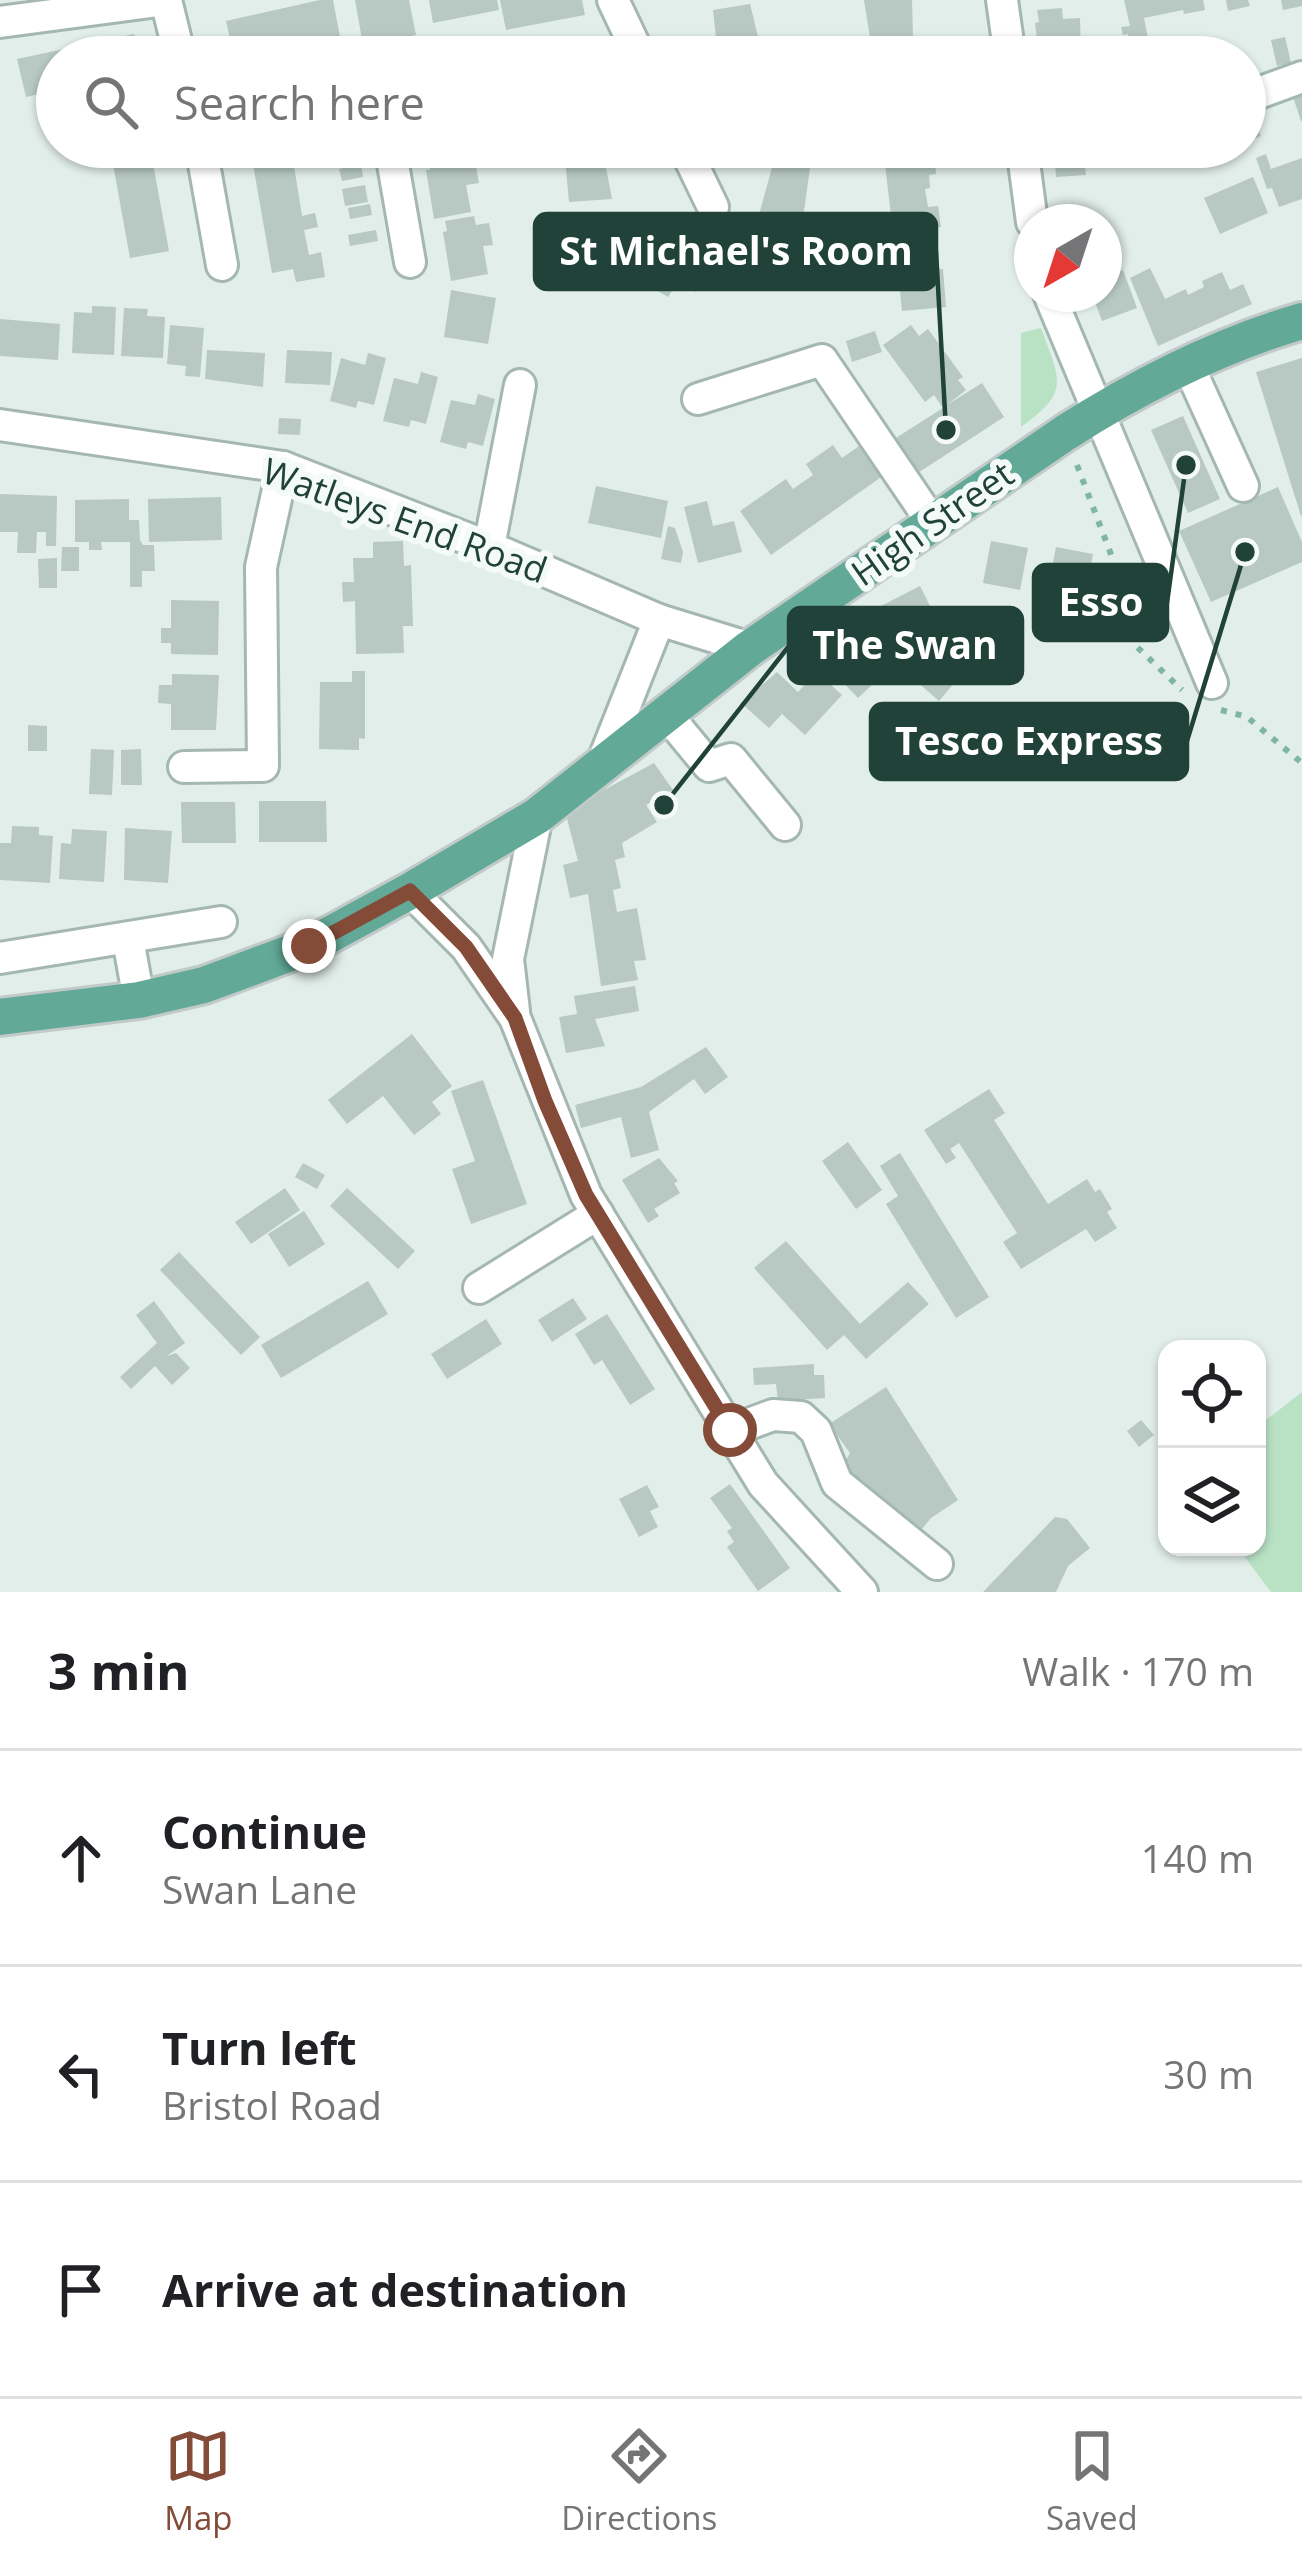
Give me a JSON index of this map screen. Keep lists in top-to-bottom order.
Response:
{
  "streets": {
    "main road": ["High Street"],
    "street": ["Watleys End Road"]
  },
  "crossings": [
    ["Watleys End Road", "High Street"]
  ],
  "places": [
    "St Michael's Room",
    "Esso",
    "Tesco Express",
    "The Swan"
  ],
  "north": "bottom left",
  "page": {
    "search": "Search here",
    "heading": ["3 min", "Walk · 170 m"],
    "list": [
      ["Continue", "Swan Lane", "140 m"],
      ["Turn left", "Bristol Road", "30 m"],
      "Arrive at destination"
    ],
    "nav": ["Map", "Directions", "Saved"]
  }
}
